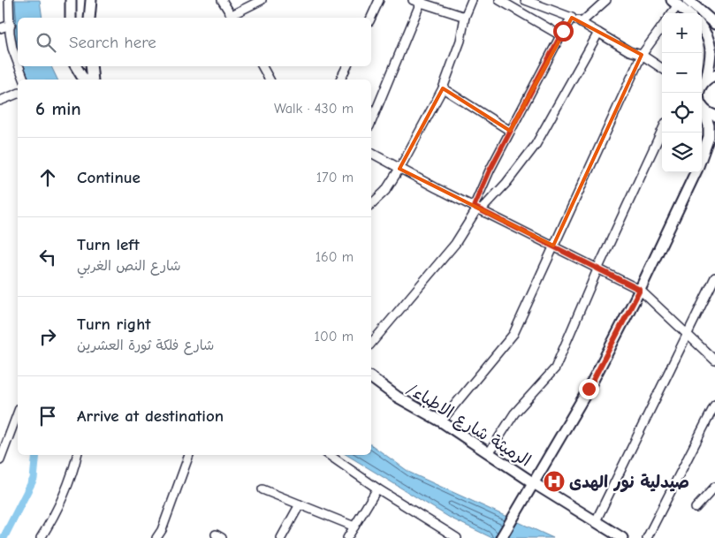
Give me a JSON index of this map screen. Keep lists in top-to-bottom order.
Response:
{
  "streets": {
    "main road": ["/الرميثة شارع الاطباء"]
  },
  "places": {
    "hospital": ["صيدلية نور الهدى"]
  },
  "page": {
    "map_buttons": ["+", "−"],
    "search": "Search here",
    "heading": ["6 min", "Walk · 430 m"],
    "list": [
      ["Continue", "170 m"],
      ["Turn left", "شارع النص الغربي", "160 m"],
      ["Turn right", "شارع فلكة ثورة العشرين", "100 m"],
      "Arrive at destination"
    ]
  }
}
